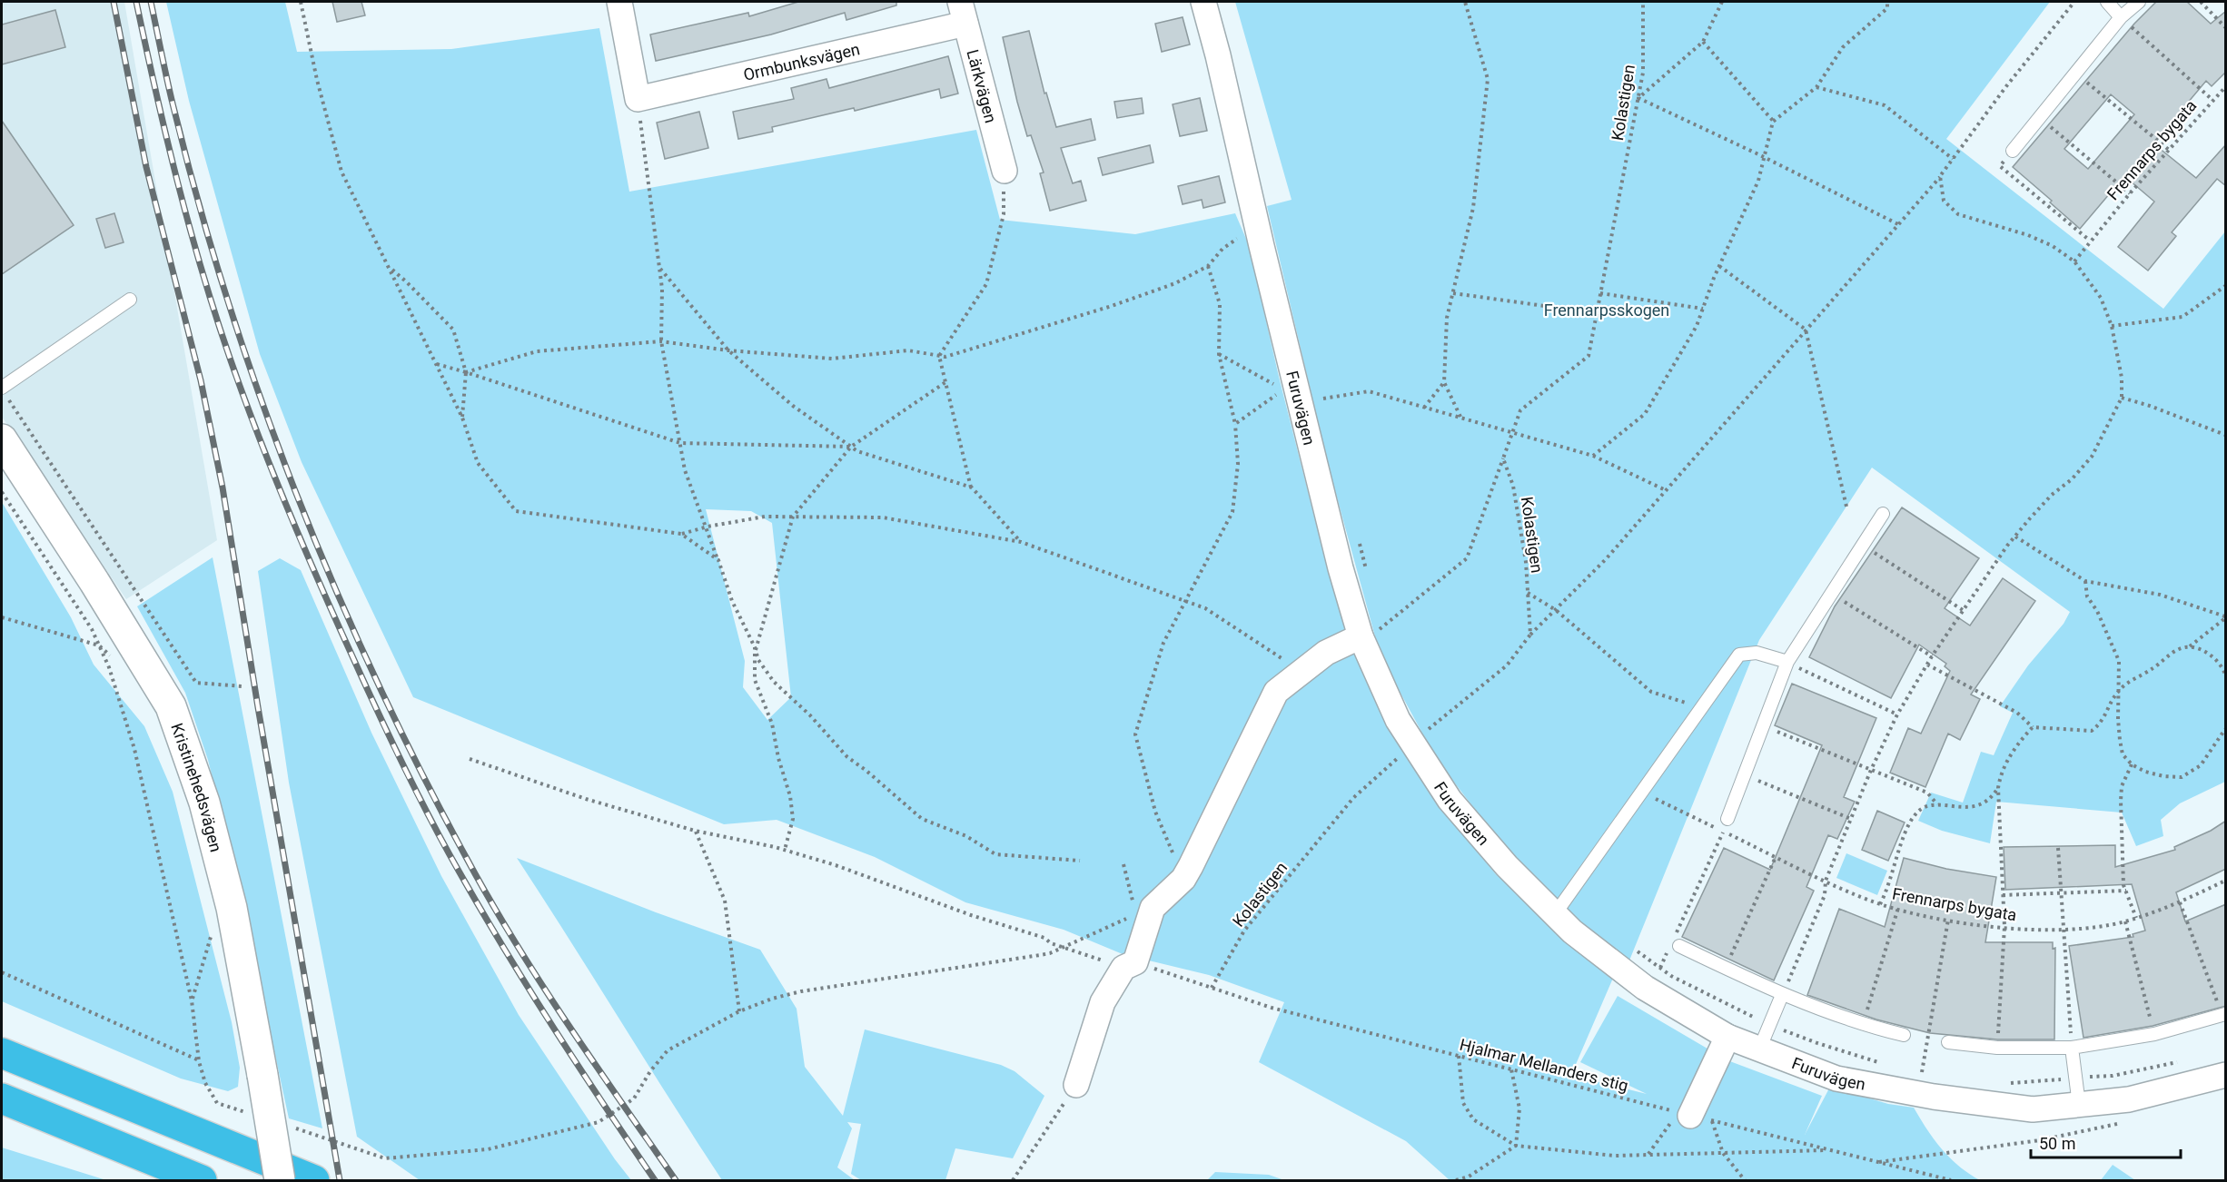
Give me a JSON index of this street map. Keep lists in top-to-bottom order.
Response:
{
  "streets": {
    "street": [
      "Ormbunksvägen",
      "Lärkvägen",
      "Furuvägen",
      "Kristinehedsvägen"
    ],
    "path": ["Kolastigen", "Frennarps bygata", "Hjalmar Mellanders stig"]
  },
  "crossings": [
    ["Ormbunksvägen", "Lärkvägen"],
    ["Kolastigen", "Furuvägen"],
    ["Kolastigen", "Hjalmar Mellanders stig"]
  ],
  "parks": ["Frennarpsskogen"],
  "scale_bar": "50 m"
}
